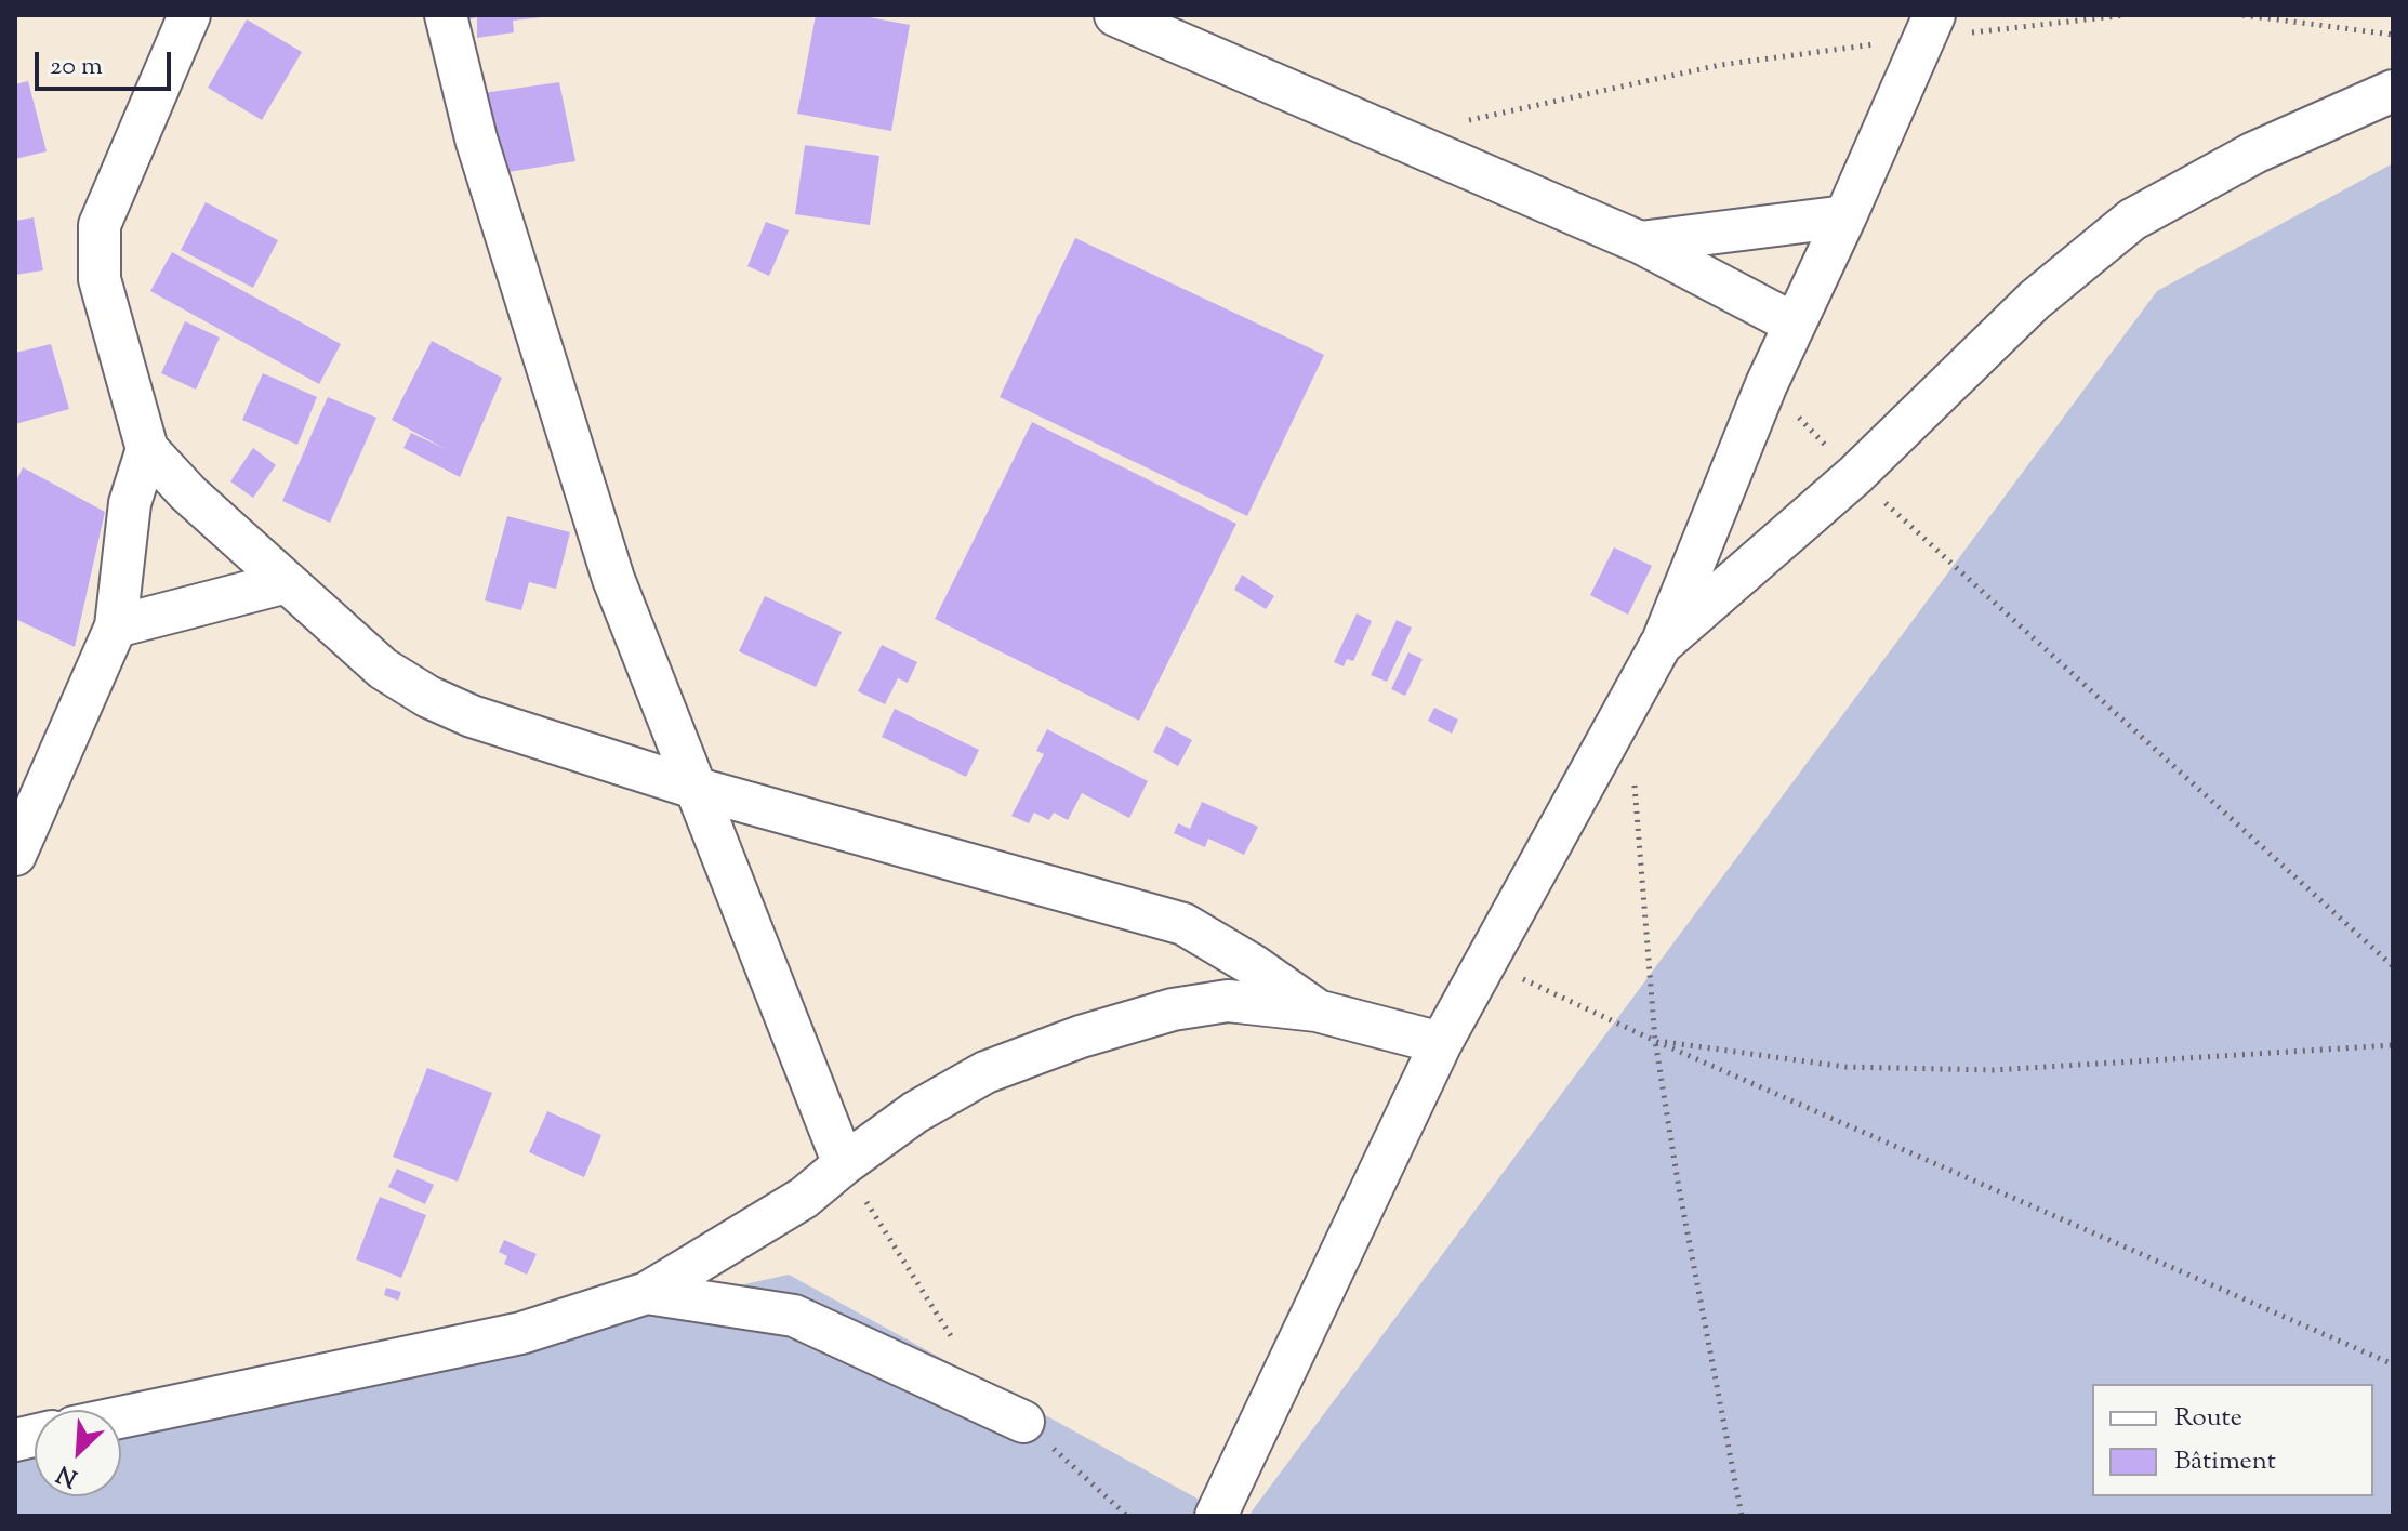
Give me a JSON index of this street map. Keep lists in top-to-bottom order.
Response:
{
  "legend": ["Route", "Bâtiment"],
  "scale_bar": "20 m",
  "north": "bottom left"
}
